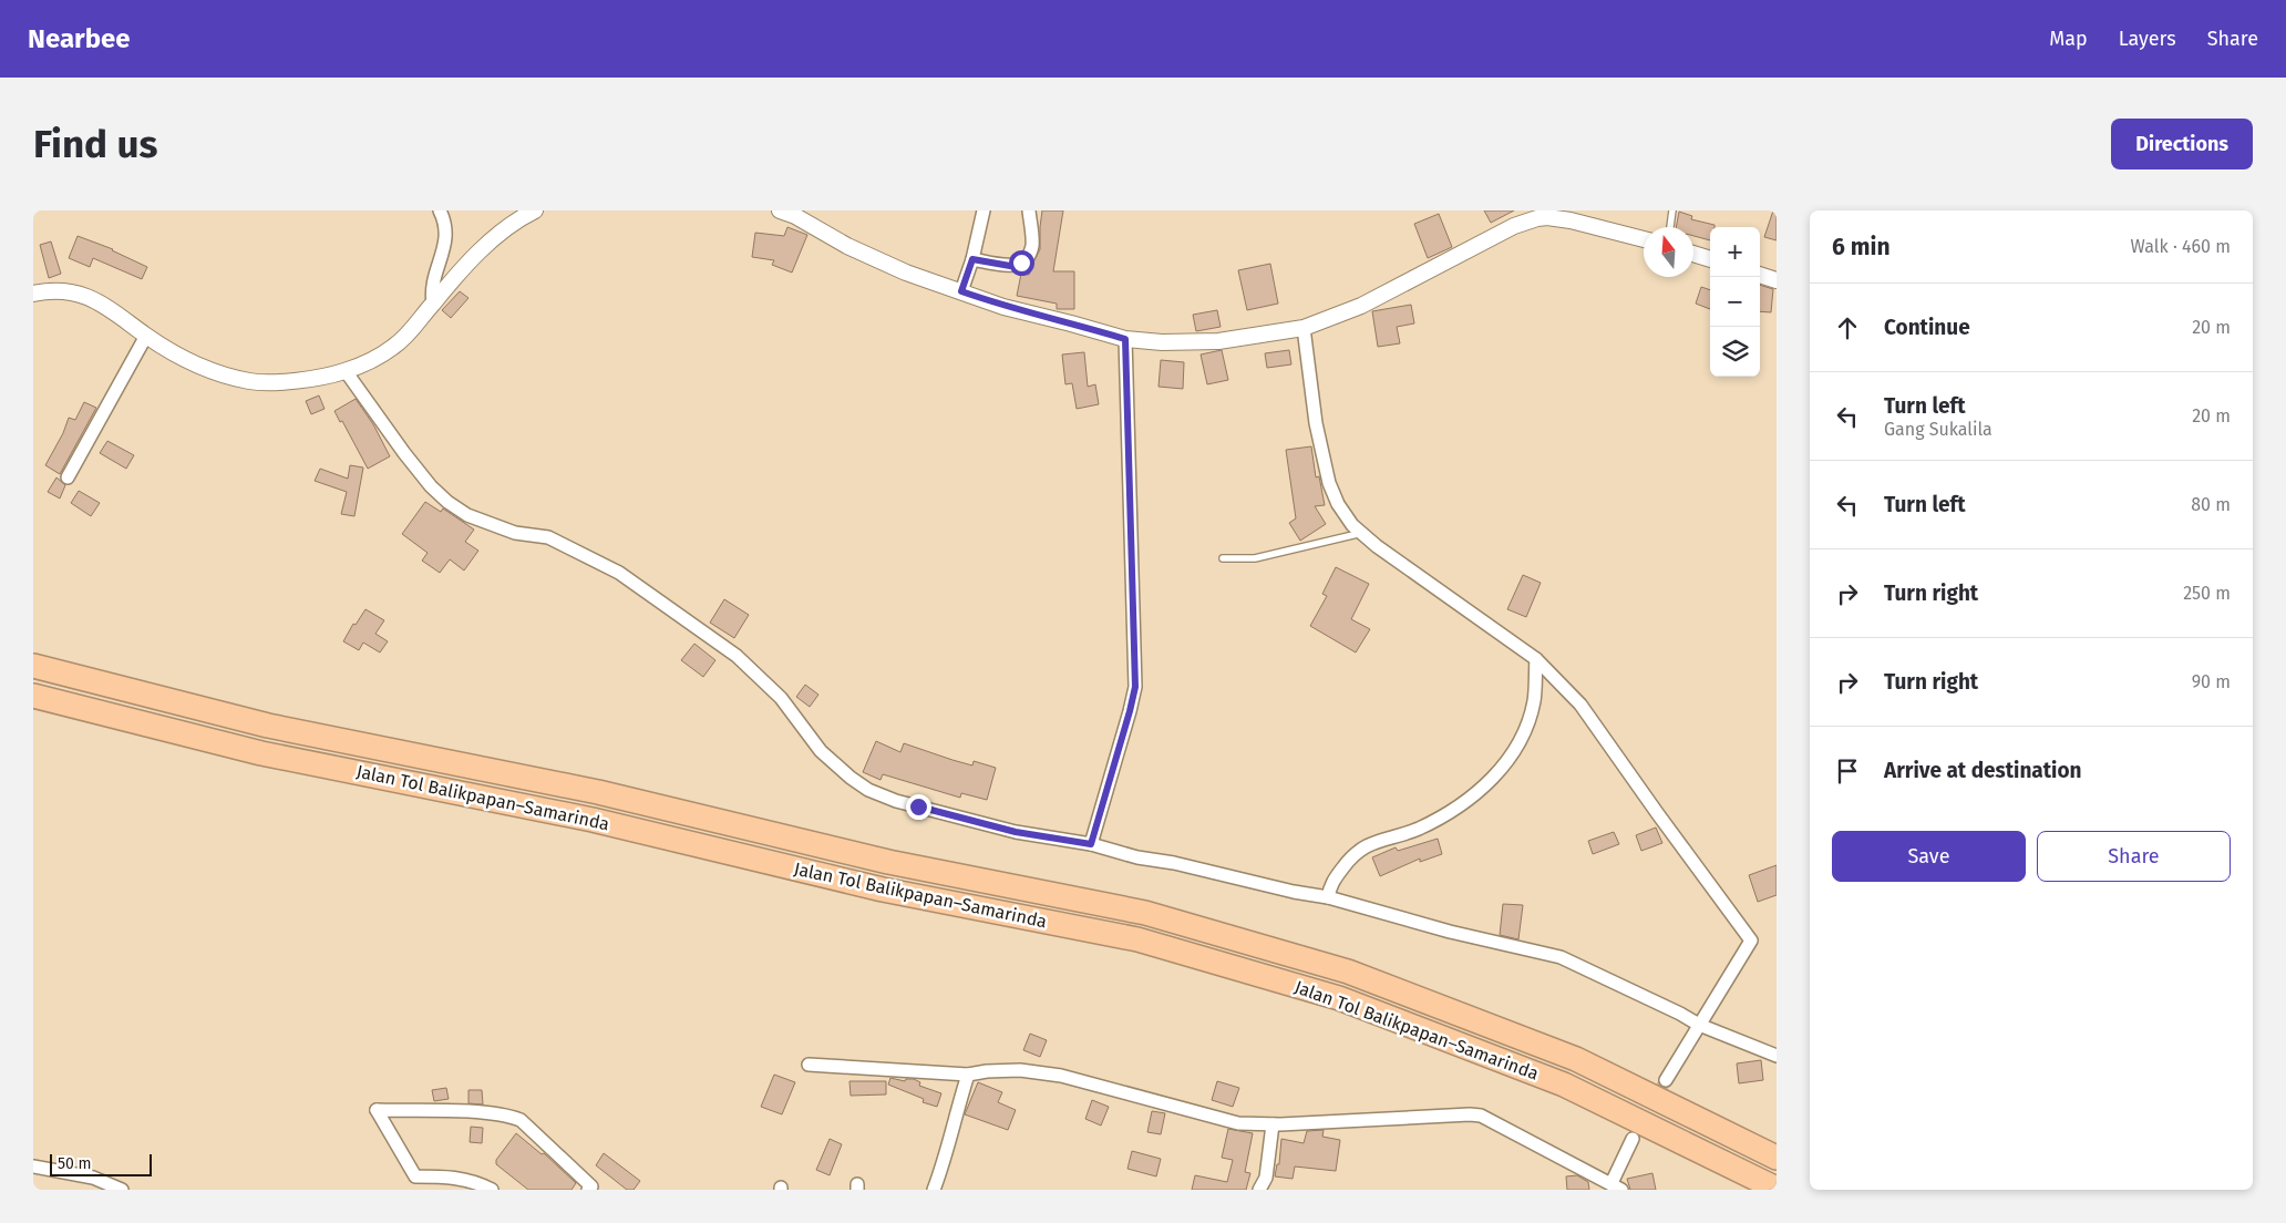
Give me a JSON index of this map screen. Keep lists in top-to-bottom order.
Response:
{
  "streets": {
    "highway": ["Jalan Tol Balikpapan–Samarinda"]
  },
  "scale_bar": "50 m",
  "north": "top",
  "page": {
    "header": "Nearbee",
    "nav": ["Map", "Layers", "Share"],
    "buttons": [
      "Directions",
      ["Save", "Share"]
    ],
    "title": "Find us",
    "heading": ["6 min", "Walk · 460 m"],
    "map_buttons": ["+", "−"],
    "list": [
      ["Continue", "20 m"],
      ["Turn left", "Gang Sukalila", "20 m"],
      ["Turn left", "80 m"],
      ["Turn right", "250 m"],
      ["Turn right", "90 m"],
      "Arrive at destination"
    ],
    "scale": "50 m"
  }
}
